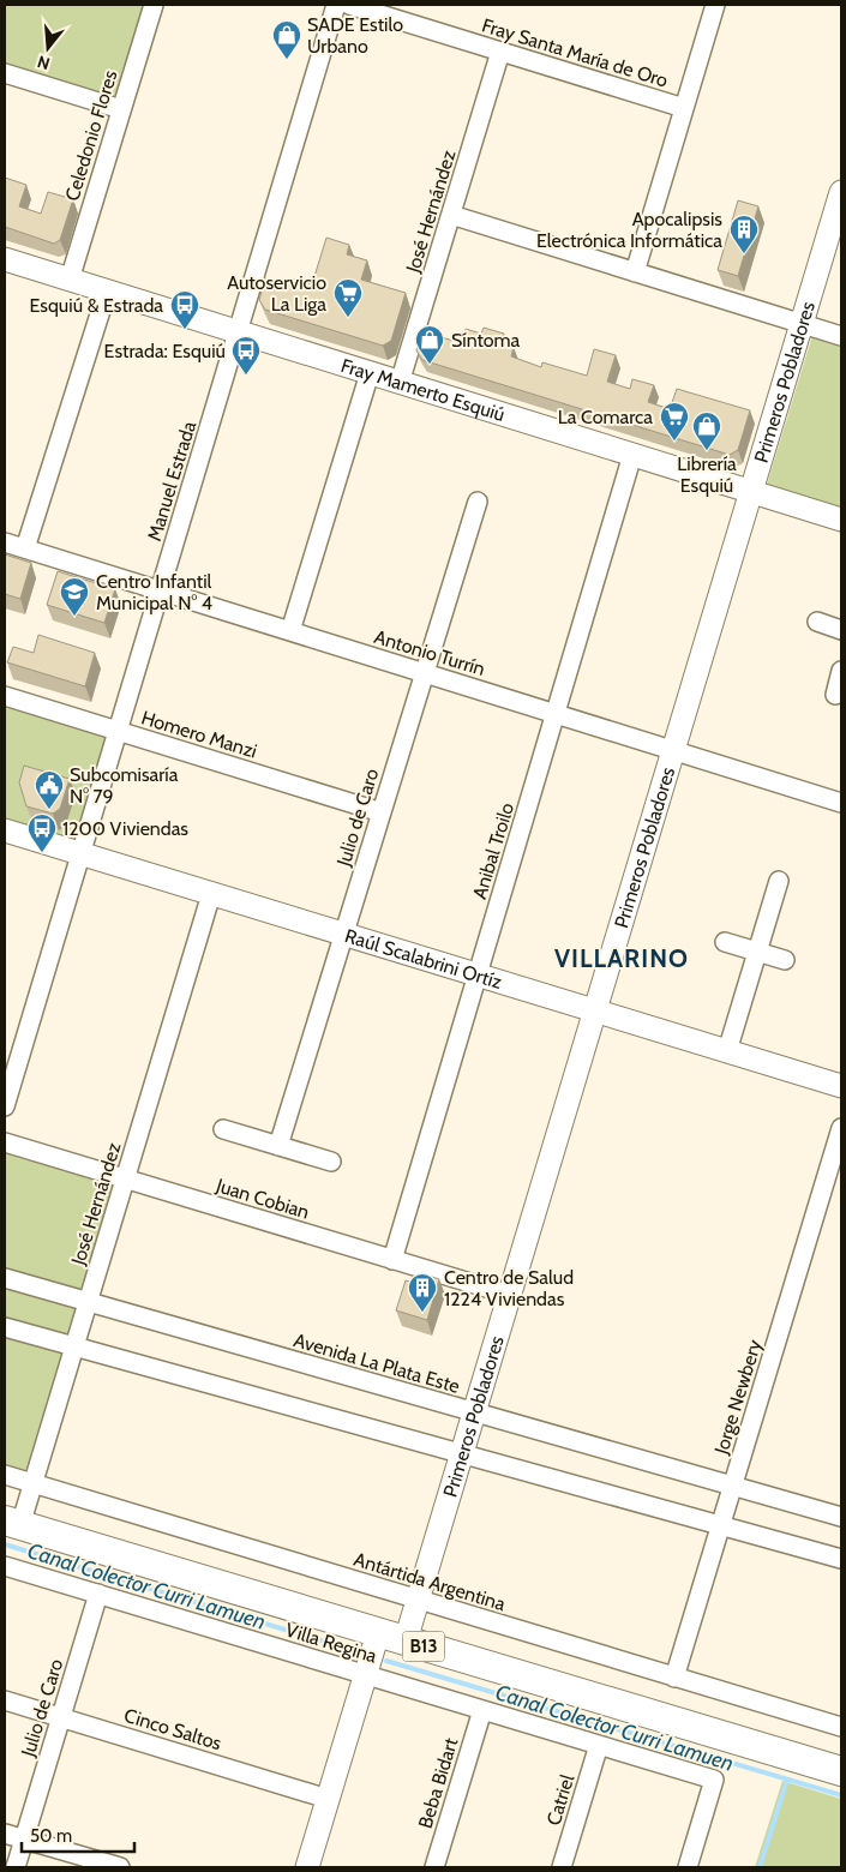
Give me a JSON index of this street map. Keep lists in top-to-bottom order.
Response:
{
  "streets": {
    "main road": ["B13"],
    "street": [
      "Fray Santa María de Oro",
      "Celedonio Flores",
      "José Hernández",
      "Primeros Pobladores",
      "Fray Mamerto Esquiú",
      "Manuel Estrada",
      "Antonio Turrín",
      "Homero Manzi",
      "Julio de Caro",
      "Anibal Troilo",
      "Raúl Scalabrini Ortíz",
      "Juan Cobian",
      "Avenida La Plata Este",
      "Jorge Newbery",
      "Antártida Argentina",
      "Villa Regina",
      "Cinco Saltos",
      "Beba Bidart",
      "Catriel"
    ]
  },
  "crossings": [
    ["Fray Santa María de Oro", "José Hernández"],
    ["Celedonio Flores", "Fray Mamerto Esquiú"],
    ["José Hernández", "Fray Mamerto Esquiú"],
    ["José Hernández", "Raúl Scalabrini Ortíz"],
    ["José Hernández", "Juan Cobian"],
    ["José Hernández", "Avenida La Plata Este"],
    ["José Hernández", "Antártida Argentina"],
    ["José Hernández", "B13"],
    ["Primeros Pobladores", "Fray Mamerto Esquiú"],
    ["Primeros Pobladores", "Antonio Turrín"],
    ["Primeros Pobladores", "Raúl Scalabrini Ortíz"],
    ["Primeros Pobladores", "Juan Cobian"],
    ["Primeros Pobladores", "Avenida La Plata Este"],
    ["Primeros Pobladores", "Antártida Argentina"],
    ["Primeros Pobladores", "B13"],
    ["Fray Mamerto Esquiú", "Manuel Estrada"],
    ["Fray Mamerto Esquiú", "Anibal Troilo"],
    ["Manuel Estrada", "Antonio Turrín"],
    ["Manuel Estrada", "Homero Manzi"],
    ["Manuel Estrada", "Raúl Scalabrini Ortíz"],
    ["Antonio Turrín", "Julio de Caro"],
    ["Antonio Turrín", "Anibal Troilo"],
    ["Homero Manzi", "Julio de Caro"],
    ["Julio de Caro", "Raúl Scalabrini Ortíz"],
    ["Julio de Caro", "Villa Regina"],
    ["Julio de Caro", "Cinco Saltos"],
    ["Anibal Troilo", "Raúl Scalabrini Ortíz"],
    ["Anibal Troilo", "Juan Cobian"],
    ["Avenida La Plata Este", "Jorge Newbery"],
    ["Jorge Newbery", "Antártida Argentina"],
    ["Villa Regina", "Beba Bidart"],
    ["Villa Regina", "Catriel"]
  ],
  "districts": ["VILLARINO"],
  "water": ["Canal Colector Curri Lamuen"],
  "places": {
    "shop": ["SADE Estilo Urbano", "Síntoma", "Librería Esquiú"],
    "building": ["Apocalipsis Electrónica Informática", "Centro de Salud 1224 Viviendas"],
    "supermarket": ["Autoservicio La Liga", "La Comarca"],
    "bus stop": ["Esquiú & Estrada", "Estrada: Esquiú", "1200 Viviendas"],
    "school or university": ["Centro Infantil Municipal N° 4"],
    "public building": ["Subcomisaría N° 79"]
  },
  "scale_bar": "50 m",
  "north": "bottom"
}
